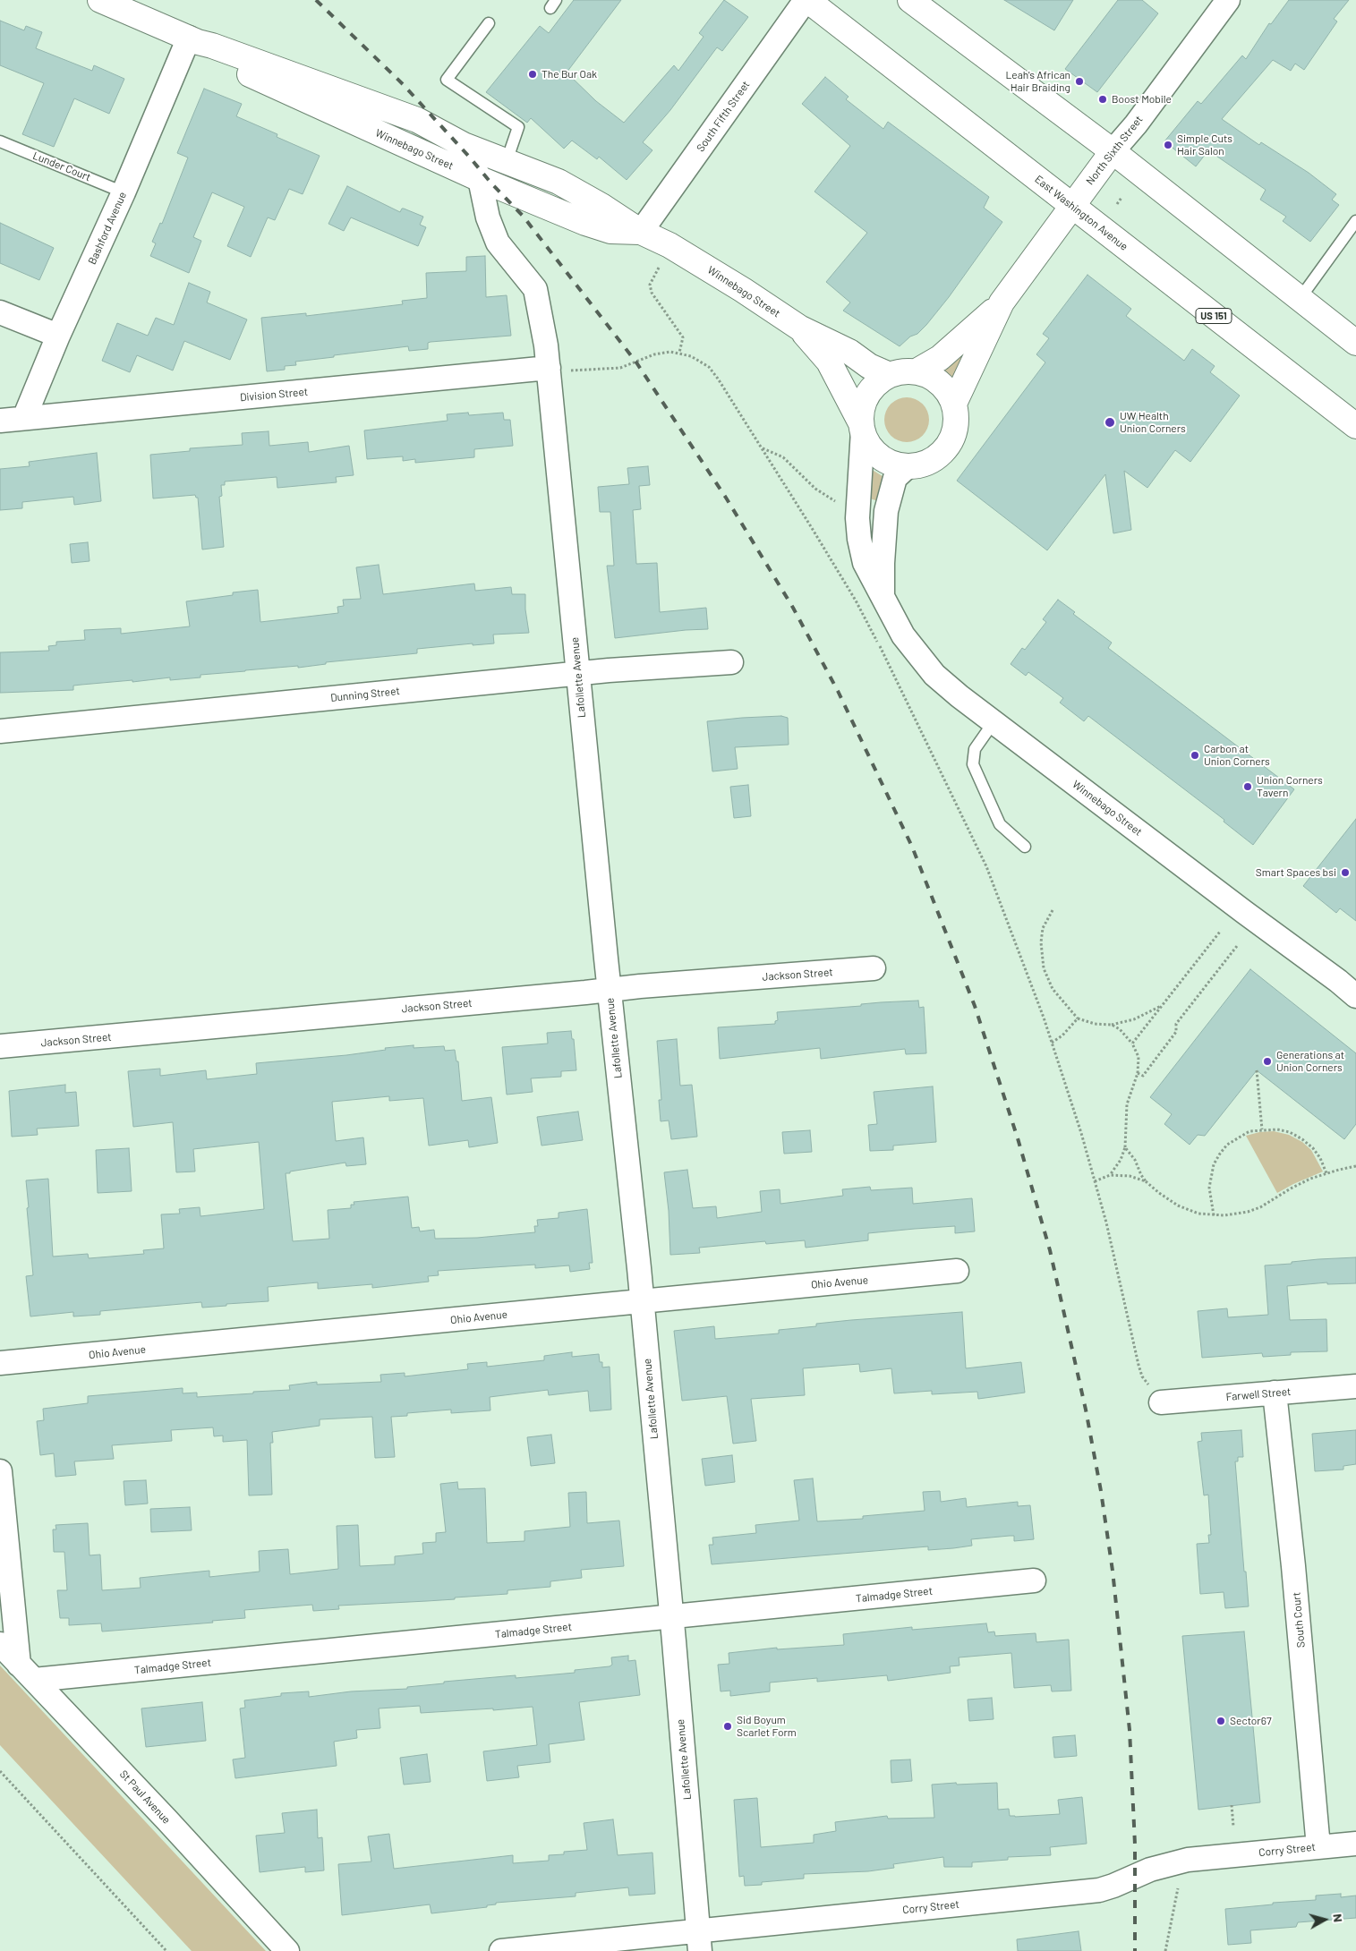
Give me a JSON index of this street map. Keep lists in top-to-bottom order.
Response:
{
  "streets": {
    "street": [
      "South Fifth Street",
      "Winnebago Street",
      "North Sixth Street",
      "East Washington Avenue",
      "Bashford Avenue",
      "US 151",
      "Division Street",
      "Lafollette Avenue",
      "Dunning Street",
      "Jackson Street",
      "Ohio Avenue",
      "Farwell Street",
      "Talmadge Street",
      "South Court",
      "St Paul Avenue",
      "Corry Street"
    ],
    "lane": ["Lunder Court"]
  },
  "crossings": [
    ["South Fifth Street", "Winnebago Street"],
    ["South Fifth Street", "East Washington Avenue"],
    ["Winnebago Street", "North Sixth Street"],
    ["Winnebago Street", "Bashford Avenue"],
    ["Winnebago Street", "Lafollette Avenue"],
    ["North Sixth Street", "East Washington Avenue"],
    ["Lunder Court", "Bashford Avenue"],
    ["Bashford Avenue", "Division Street"],
    ["Division Street", "Lafollette Avenue"],
    ["Lafollette Avenue", "Dunning Street"],
    ["Lafollette Avenue", "Jackson Street"],
    ["Lafollette Avenue", "Ohio Avenue"],
    ["Lafollette Avenue", "Talmadge Street"],
    ["Lafollette Avenue", "Corry Street"],
    ["Farwell Street", "South Court"],
    ["Talmadge Street", "St Paul Avenue"],
    ["South Court", "Corry Street"]
  ],
  "places": [
    "The Bur Oak",
    "Leah's African Hair Braiding",
    "Boost Mobile",
    "Simple Cuts Hair Salon",
    "UW Health Union Corners",
    "Carbon at Union Corners",
    "Union Corners Tavern",
    "Smart Spaces bsi",
    "Generations at Union Corners",
    "Sector67",
    "Sid Boyum Scarlet Form"
  ],
  "north": "right"
}
